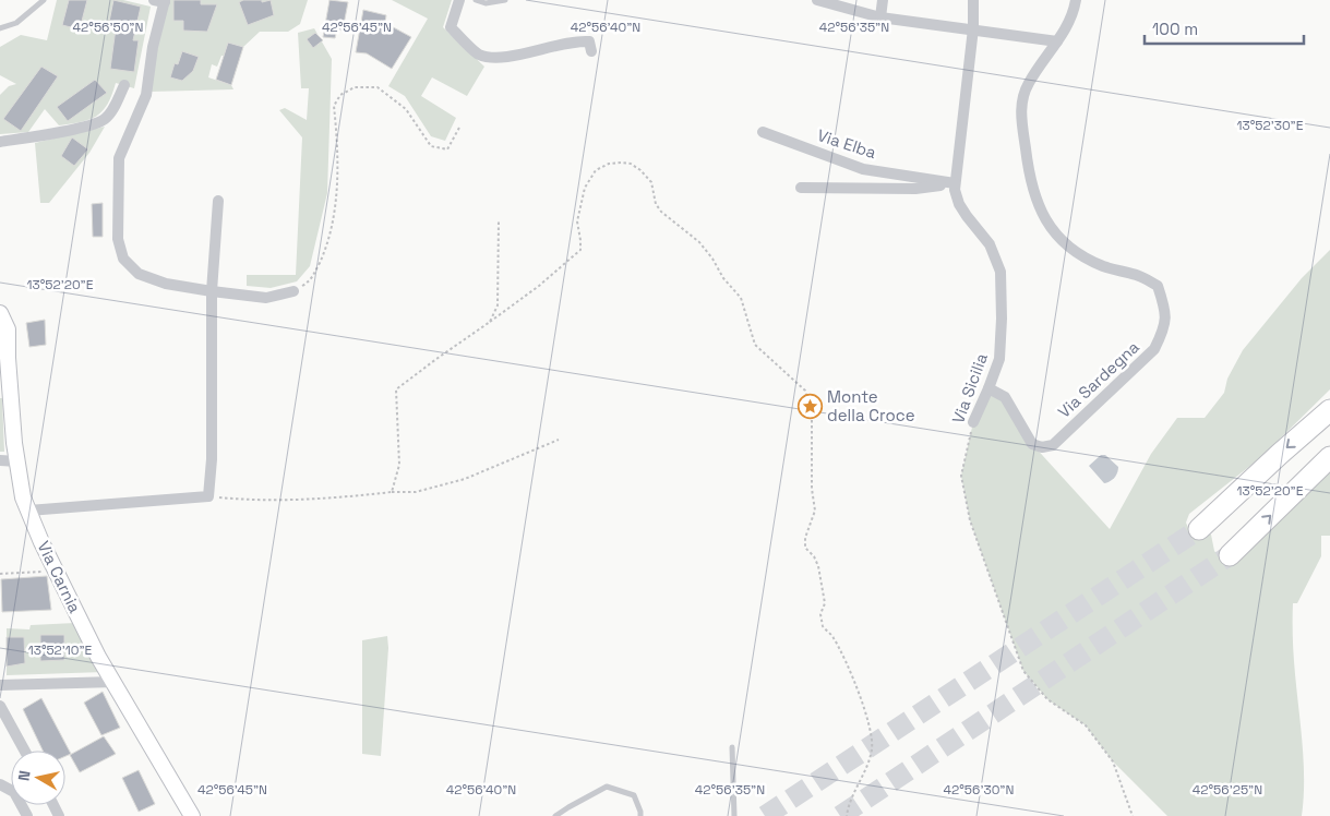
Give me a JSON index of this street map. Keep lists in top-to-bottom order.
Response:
{
  "streets": {
    "street": [
      "Via Elba",
      "Via Sardegna",
      "Via Sicilia",
      "Via Carnia"
    ]
  },
  "crossings": [
    ["Via Elba", "Via Sicilia"],
    ["Via Sardegna", "Via Sicilia"]
  ],
  "places": {
    "place": ["Monte della Croce"]
  },
  "scale_bar": "100 m",
  "north": "left",
  "coordinates": [
    "42°56'45\"N",
    "42°56'40\"N",
    "42°56'35\"N",
    "42°56'50\"N",
    "13°52'30\"E",
    "13°52'20\"E",
    "13°52'10\"E",
    "42°56'30\"N",
    "42°56'25\"N"
  ]
}
